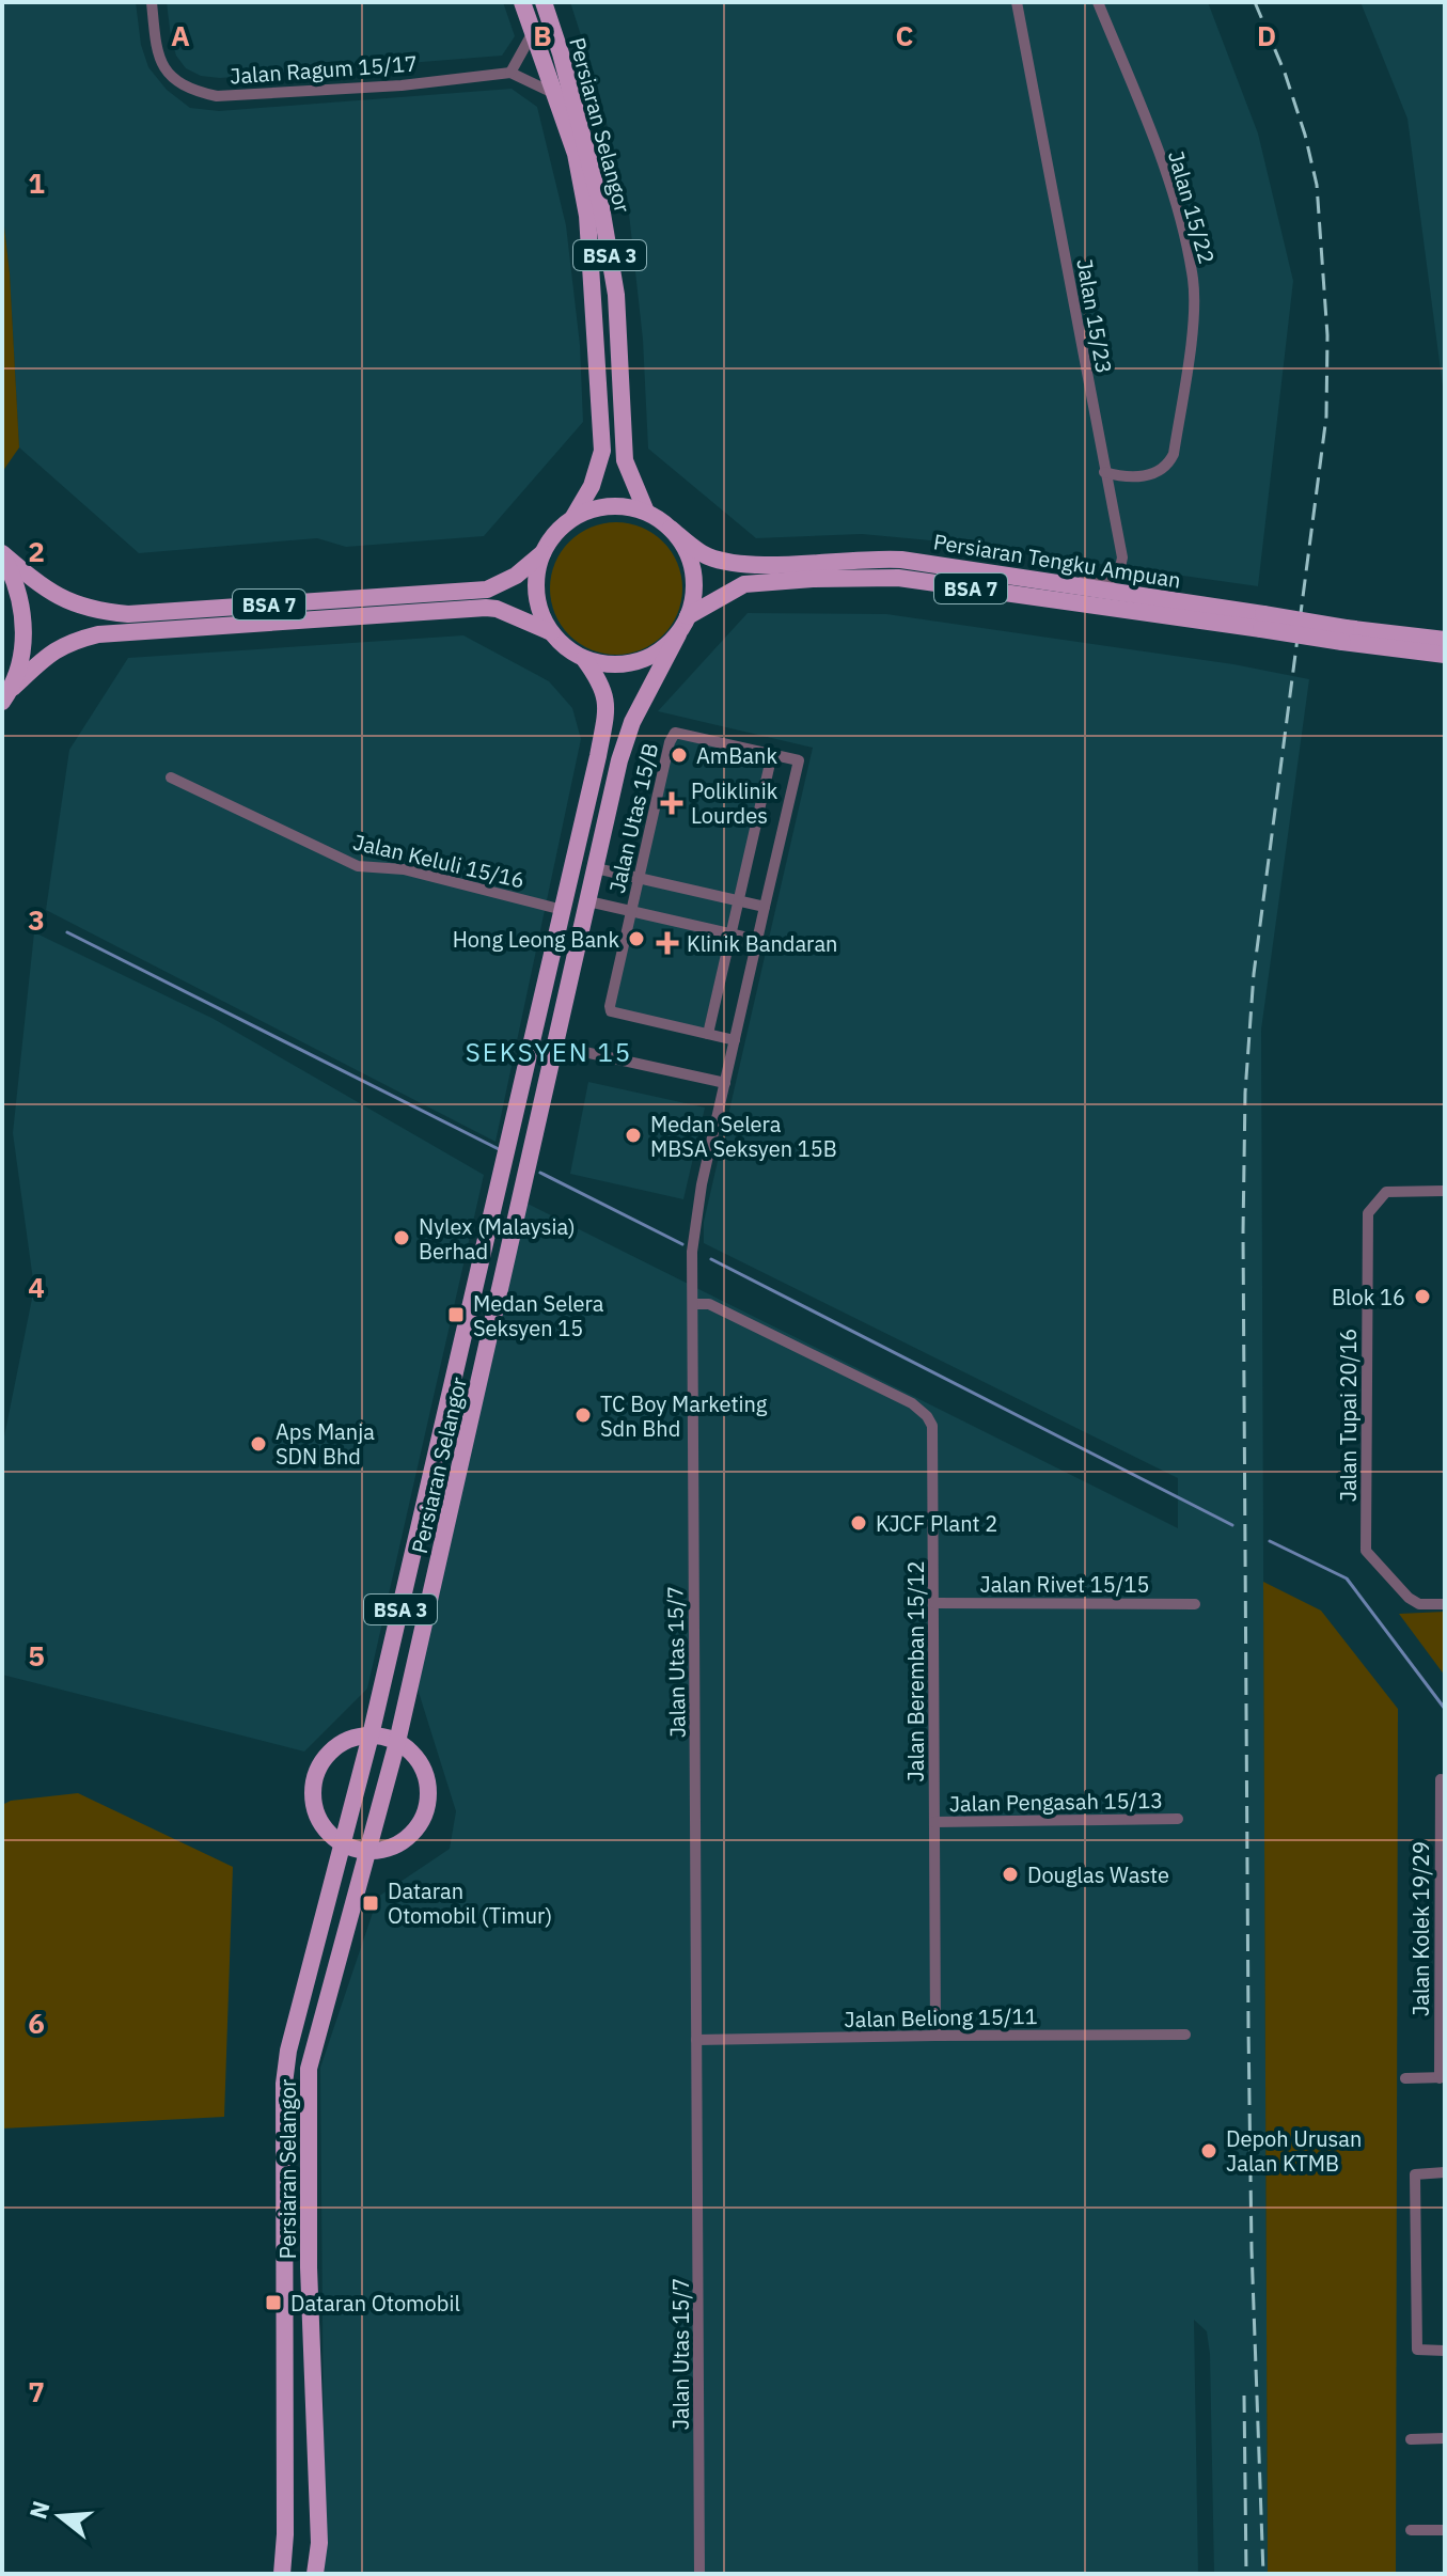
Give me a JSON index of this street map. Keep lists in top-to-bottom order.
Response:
{
  "streets": {
    "main road": [
      "Persiaran Selangor",
      "BSA 3",
      "Persiaran Tengku Ampuan",
      "BSA 7"
    ],
    "street": [
      "Jalan Ragum 15/17",
      "Jalan 15/22",
      "Jalan 15/23",
      "Jalan Utas 15/B",
      "Jalan Keluli 15/16",
      "Jalan Tupai 20/16",
      "Jalan Rivet 15/15",
      "Jalan Utas 15/7",
      "Jalan Beremban 15/12",
      "Jalan Pengasah 15/13",
      "Jalan Kolek 19/29",
      "Jalan Beliong 15/11"
    ]
  },
  "crossings": [
    ["Persiaran Selangor", "Persiaran Tengku Ampuan"],
    ["Persiaran Selangor", "BSA 7"],
    ["Persiaran Selangor", "Jalan Keluli 15/16"],
    ["Jalan 15/22", "Jalan 15/23"],
    ["Jalan 15/23", "Persiaran Tengku Ampuan"],
    ["Persiaran Tengku Ampuan", "BSA 7"],
    ["Jalan Utas 15/B", "Jalan Utas 15/7"],
    ["Jalan Rivet 15/15", "Jalan Beremban 15/12"],
    ["Jalan Utas 15/7", "Jalan Beremban 15/12"],
    ["Jalan Utas 15/7", "Jalan Beliong 15/11"],
    ["Jalan Beremban 15/12", "Jalan Pengasah 15/13"],
    ["Jalan Beremban 15/12", "Jalan Beliong 15/11"]
  ],
  "districts": ["SEKSYEN 15"],
  "places": {
    "other": [
      "AmBank",
      "Hong Leong Bank",
      "Medan Selera MBSA Seksyen 15B",
      "Nylex (Malaysia) Berhad",
      "Blok 16",
      "TC Boy Marketing Sdn Bhd",
      "Aps Manja SDN Bhd",
      "KJCF Plant 2",
      "Douglas Waste",
      "Depoh Urusan Jalan KTMB"
    ],
    "health": ["Poliklinik Lourdes", "Klinik Bandaran"],
    "transit": ["Medan Selera Seksyen 15", "Dataran Otomobil (Timur)", "Dataran Otomobil"]
  },
  "north": "left",
  "grid": {
    "columns": [
      "A",
      "B",
      "C",
      "D"
    ],
    "rows": [
      "1",
      "2",
      "3",
      "4",
      "5",
      "6",
      "7"
    ]
  }
}
